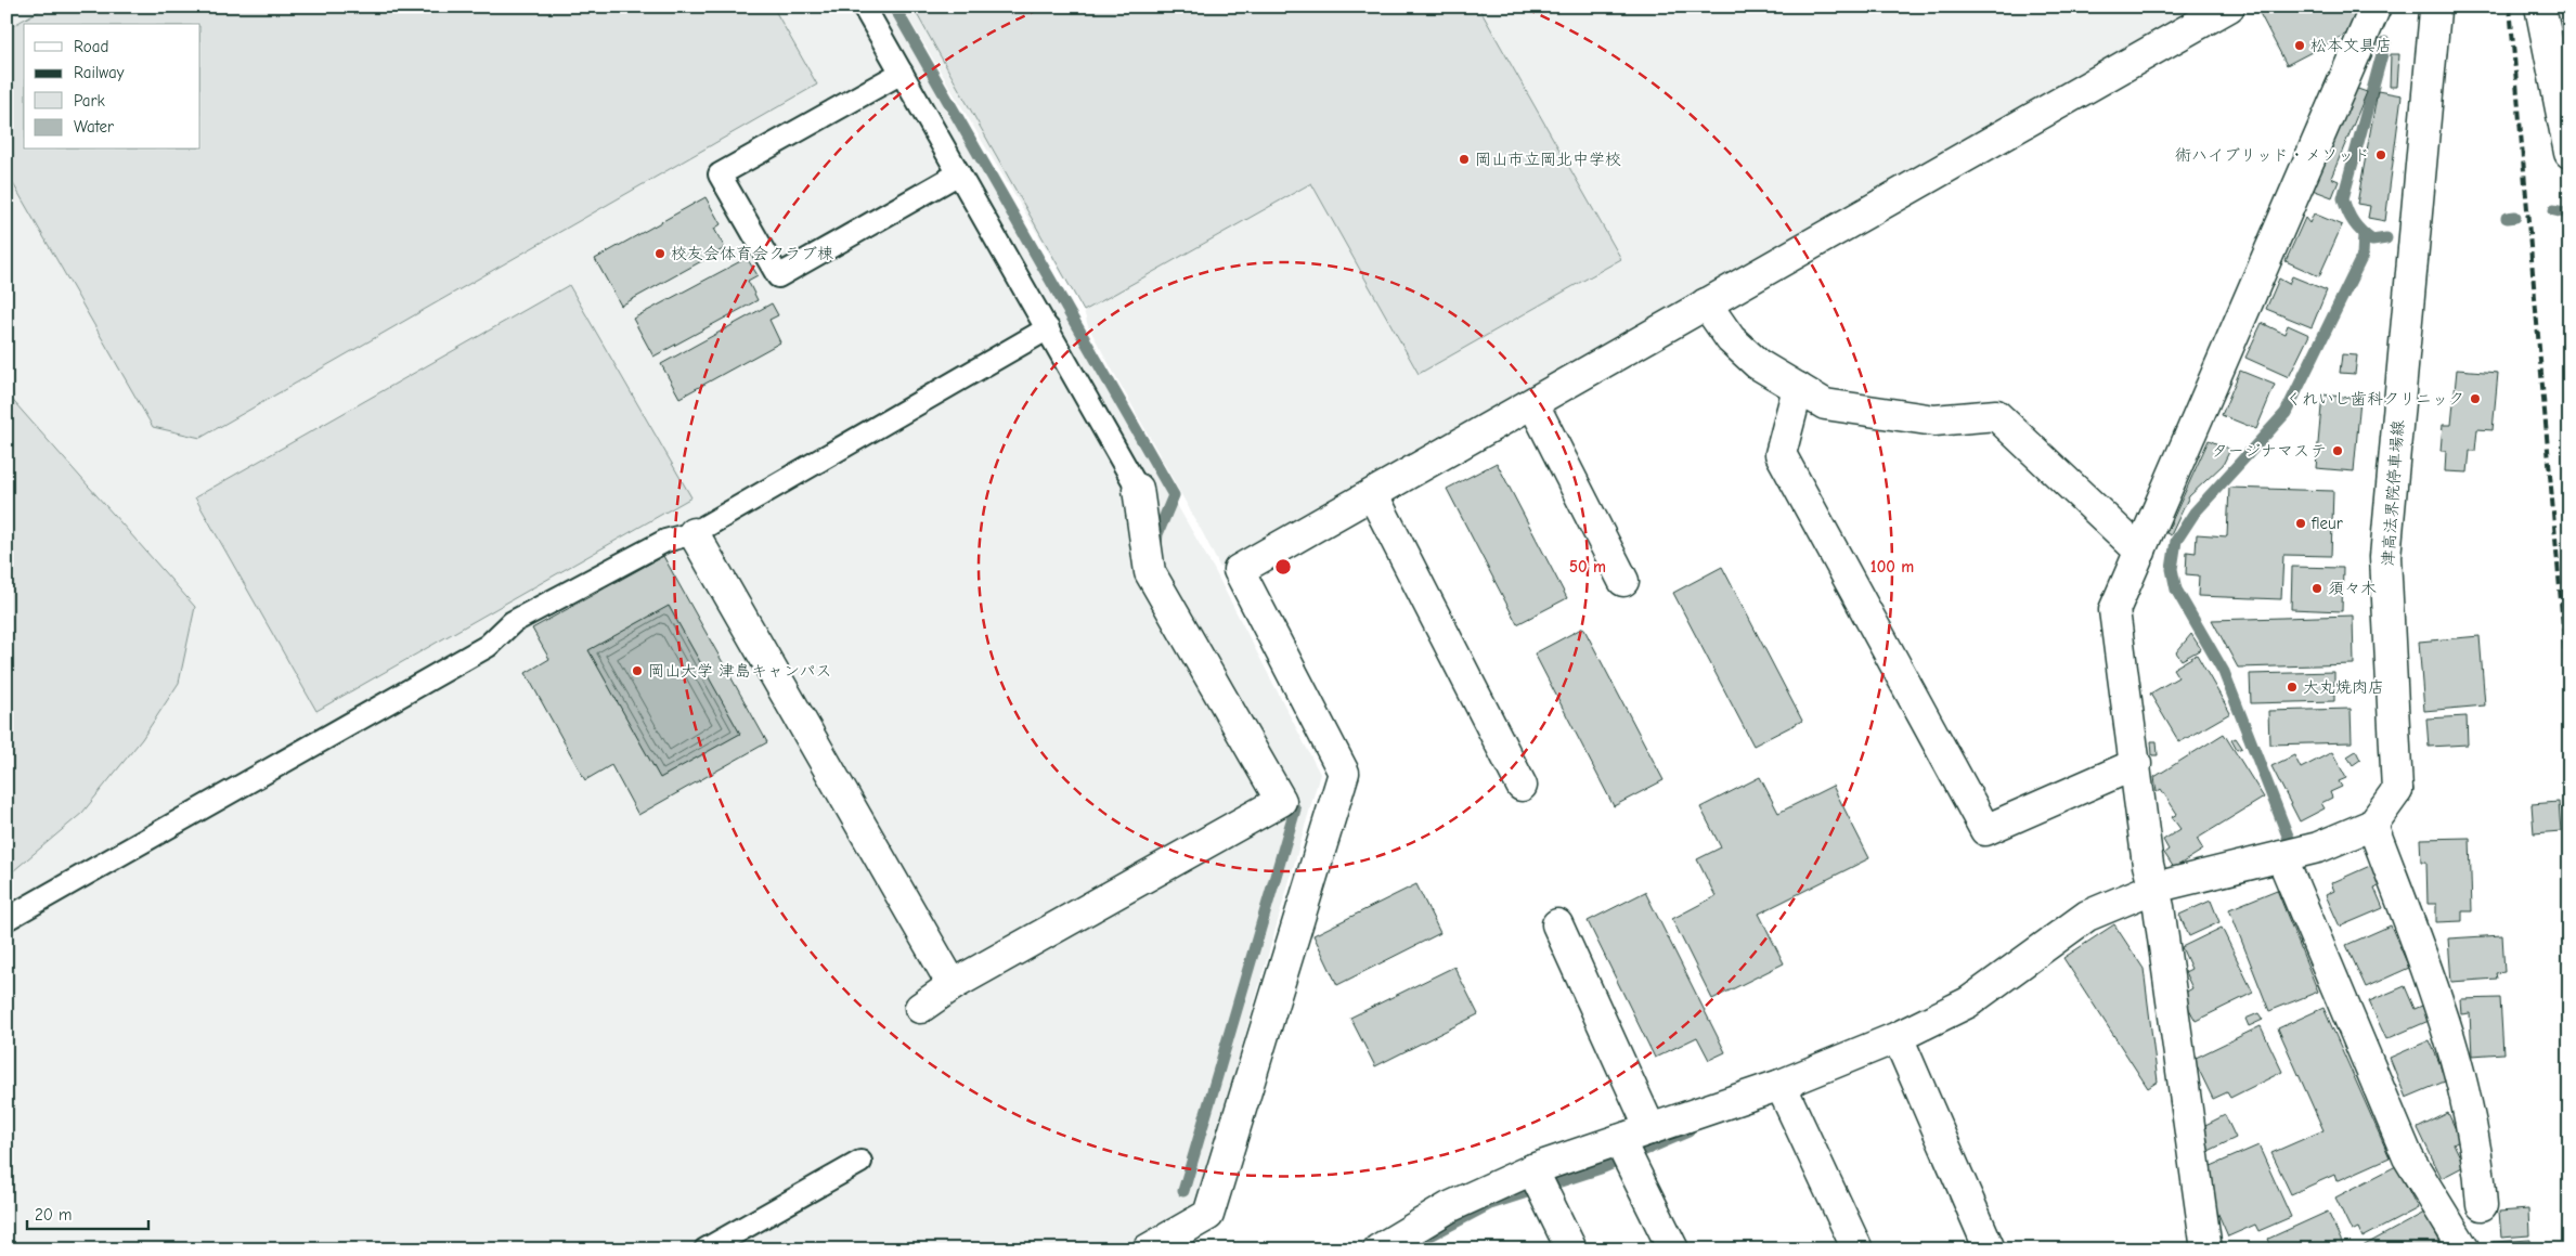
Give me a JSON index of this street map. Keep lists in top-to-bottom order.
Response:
{
  "streets": {
    "street": ["津高法界院停車場線"]
  },
  "places": [
    "松本文具店",
    "術ハイブリッド・メソッド",
    "岡山市立岡北中学校",
    "校友会体育会クラブ棟",
    "くれいし歯科クリニック",
    "タージナマステ",
    "fleur",
    "須々木",
    "岡山大学 津島キャンパス",
    "大丸焼肉店"
  ],
  "legend": [
    "Road",
    "Railway",
    "Park",
    "Water"
  ],
  "scale_bar": "20 m",
  "rings": ["50 m", "100 m"]
}
